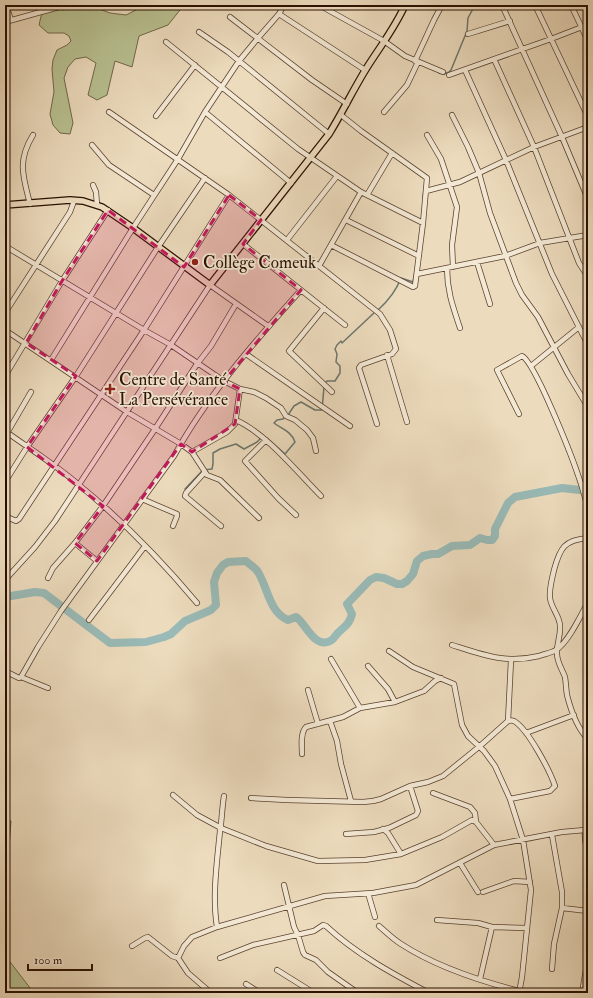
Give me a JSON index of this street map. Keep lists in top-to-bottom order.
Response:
{
  "places": {
    "other": ["Collège Comeuk"],
    "health": ["Centre de Santé La Persévérance"]
  },
  "scale_bar": "100 m"
}
